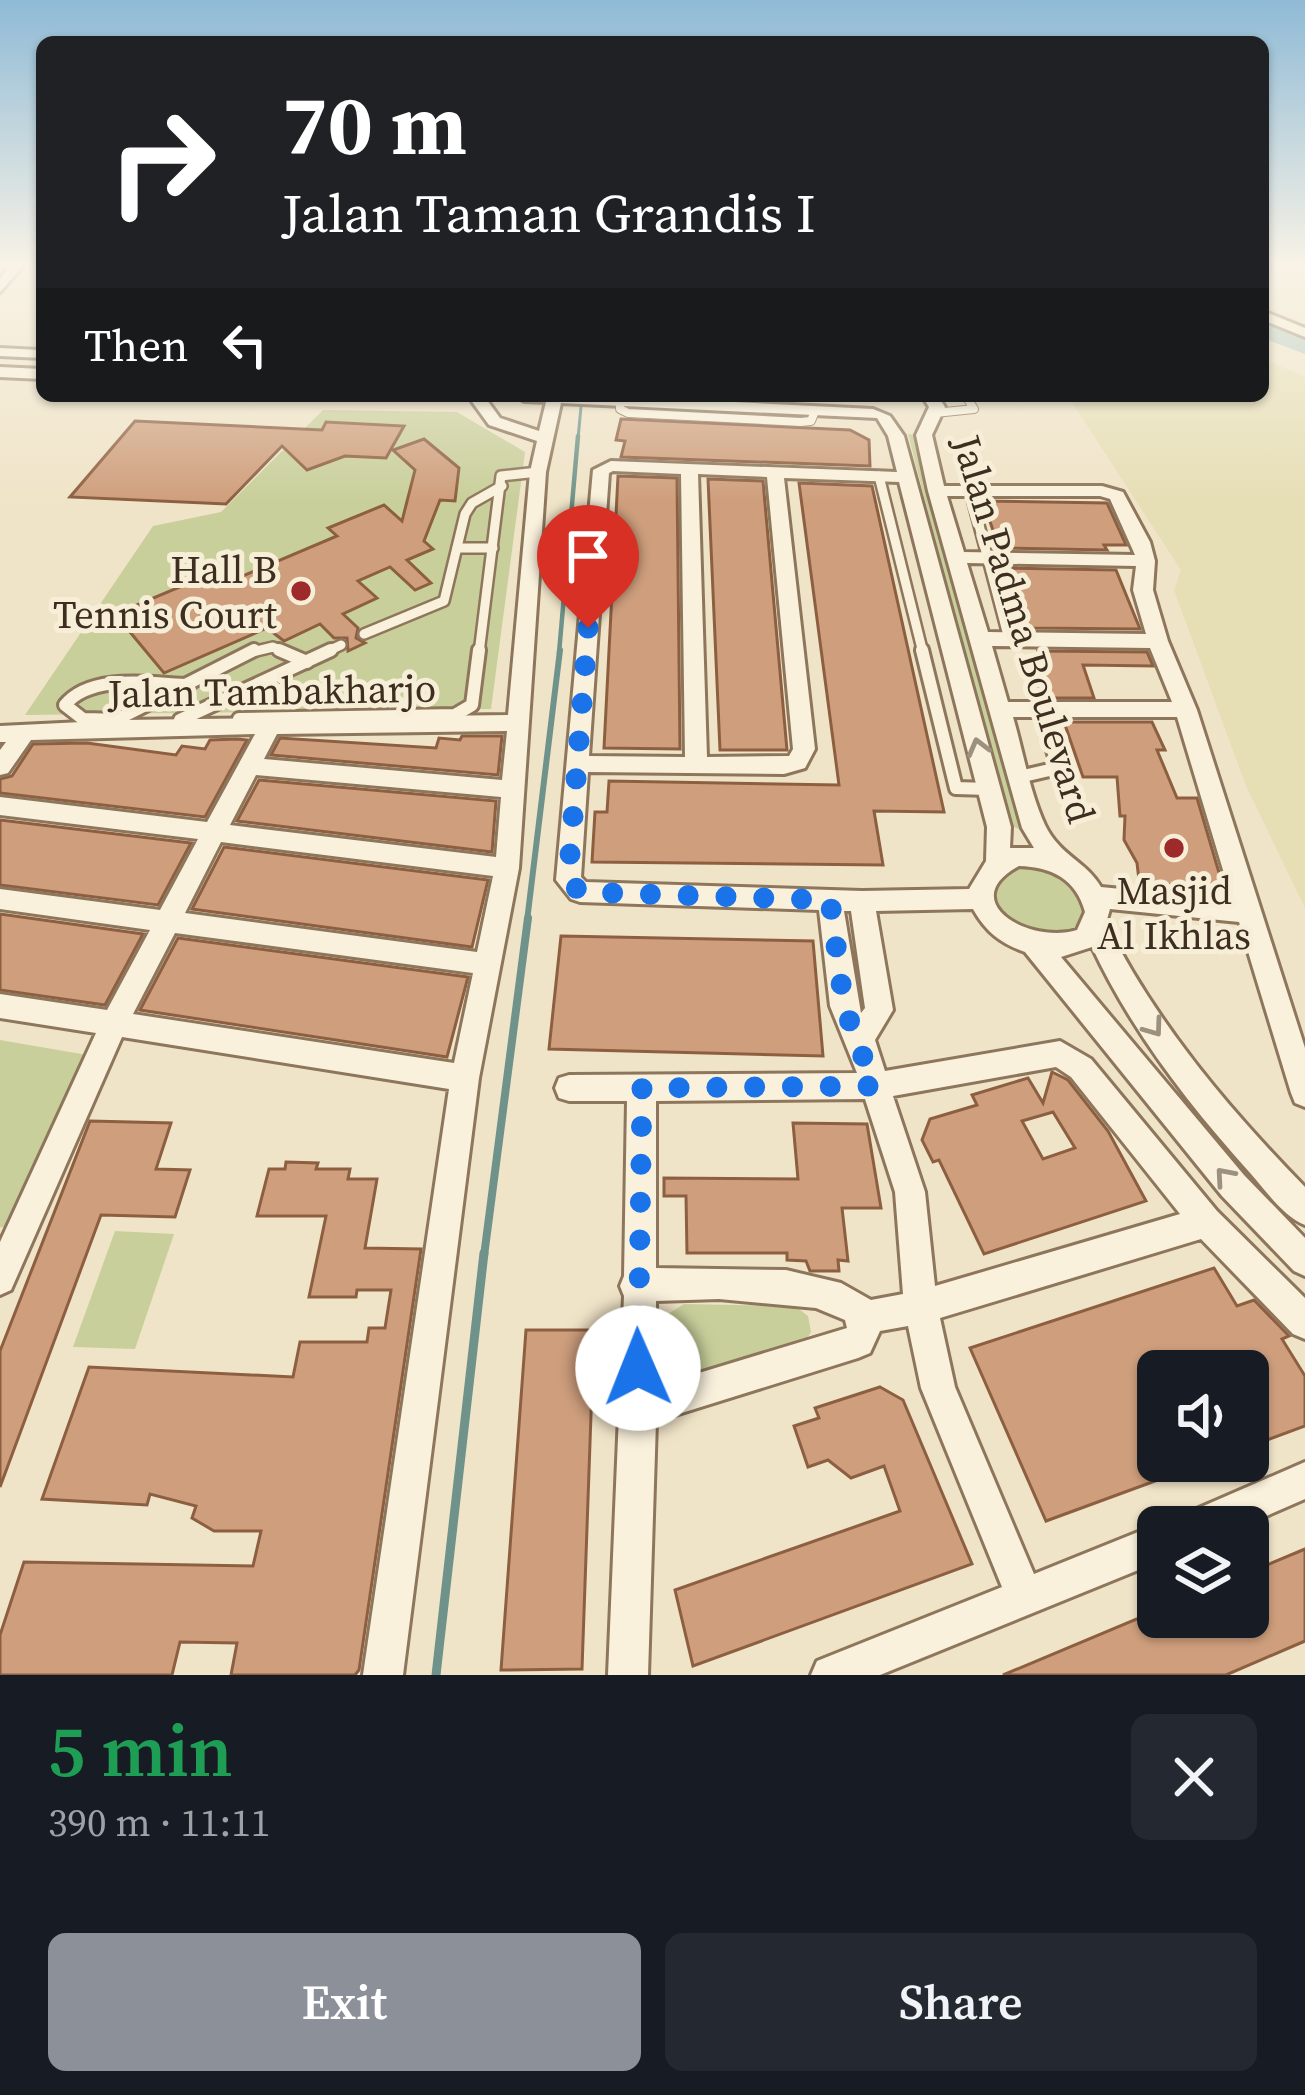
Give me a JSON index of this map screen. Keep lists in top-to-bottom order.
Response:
{
  "streets": {
    "street": ["Jalan Padma Boulevard", "Jalan Tambakharjo"]
  },
  "places": ["Hall B Tennis Court", "Masjid Al Ikhlas"],
  "page": {
    "turn": ["70 m", "Jalan Taman Grandis I"],
    "then": "Then",
    "heading": ["5 min", "390 m · 11:11"],
    "buttons": ["Exit", "Share"]
  }
}
